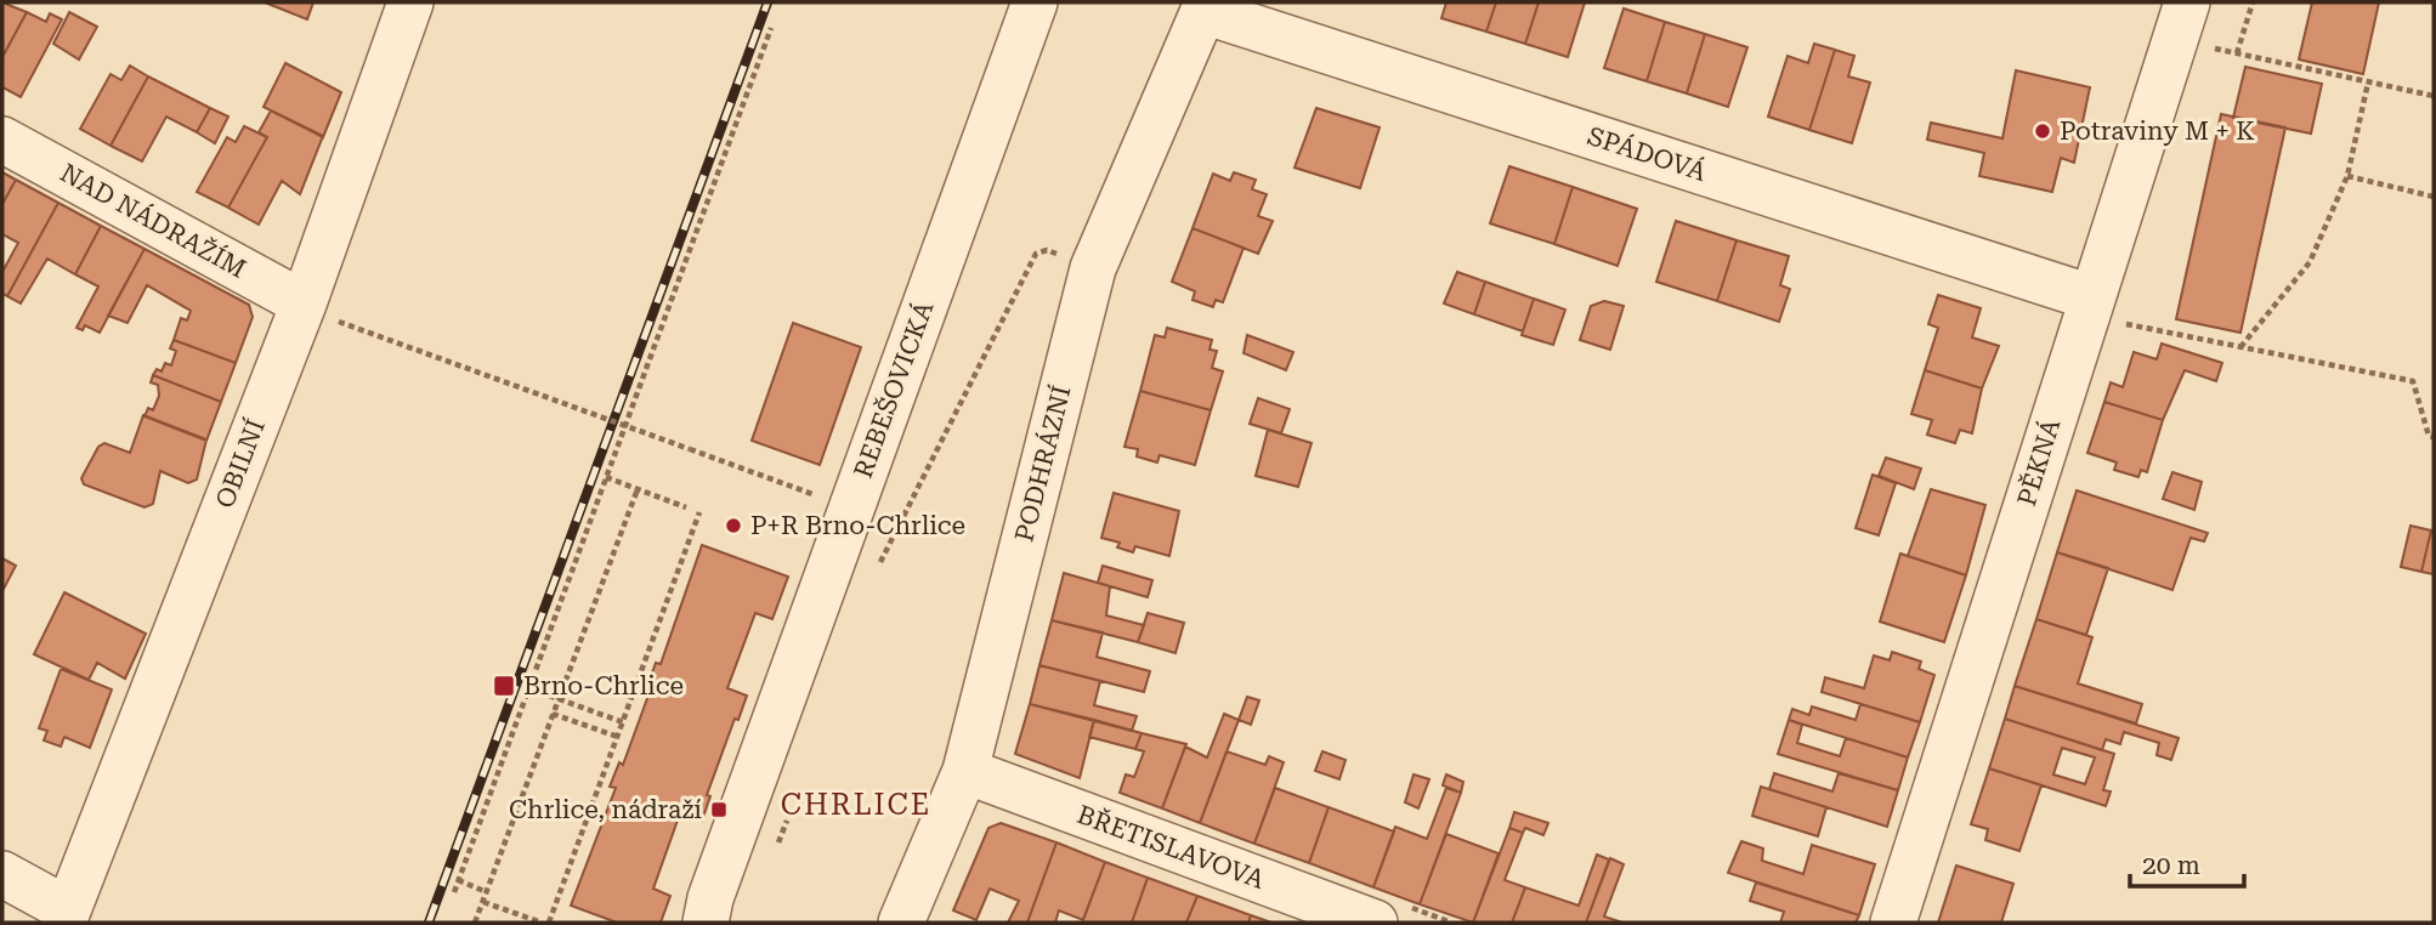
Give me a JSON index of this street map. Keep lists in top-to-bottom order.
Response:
{
  "streets": {
    "street": [
      "SPÁDOVÁ",
      "NAD NÁDRAŽÍM",
      "REBEŠOVICKÁ",
      "PĚKNÁ",
      "OBILNÍ",
      "PODHRÁZNÍ",
      "BŘETISLAVOVA"
    ]
  },
  "crossings": [
    ["SPÁDOVÁ", "PĚKNÁ"],
    ["SPÁDOVÁ", "PODHRÁZNÍ"],
    ["NAD NÁDRAŽÍM", "OBILNÍ"],
    ["PODHRÁZNÍ", "BŘETISLAVOVA"]
  ],
  "districts": ["CHRLICE"],
  "places": {
    "other": ["Potraviny M + K", "P+R Brno-Chrlice"],
    "transit": ["Brno-Chrlice", "Chrlice, nádraží"]
  },
  "scale_bar": "20 m"
}
